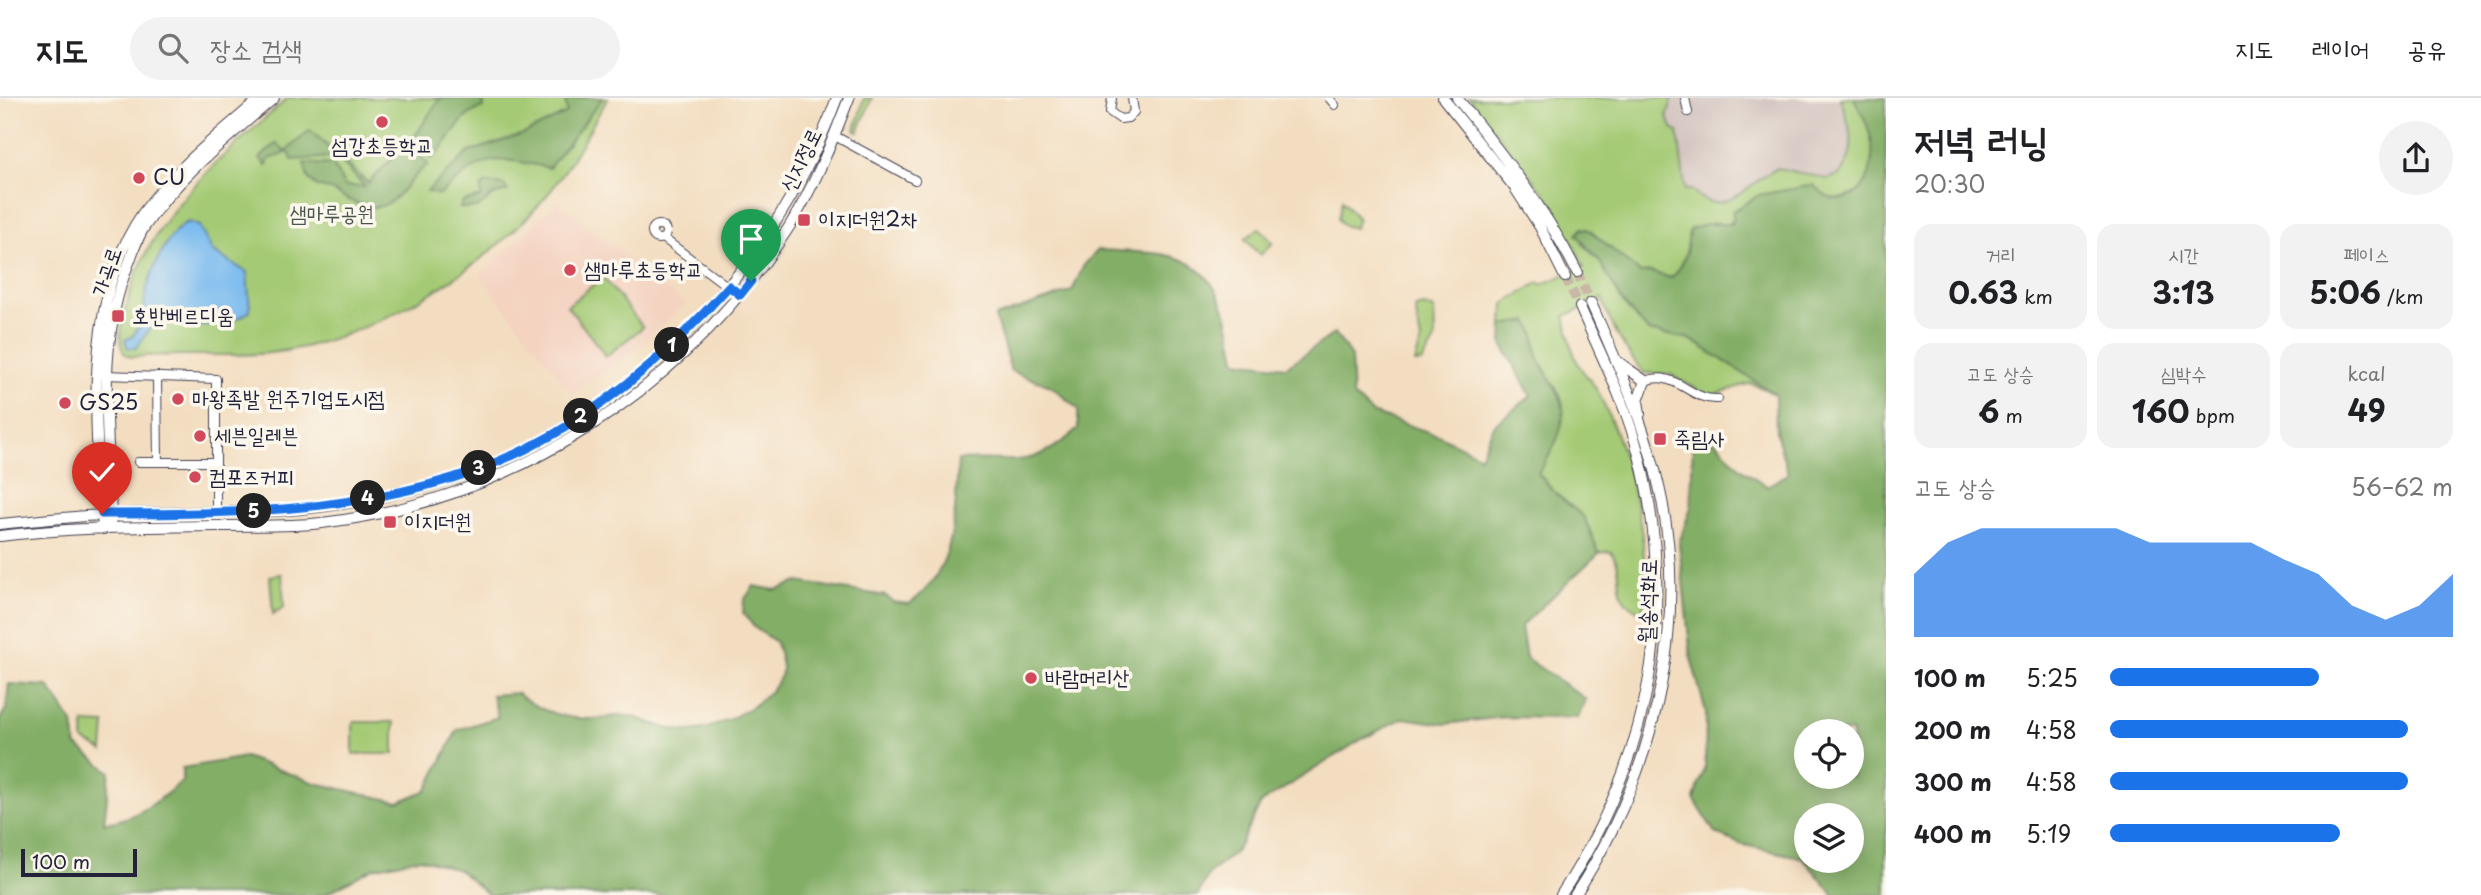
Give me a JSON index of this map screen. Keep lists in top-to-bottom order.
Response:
{
  "streets": {
    "street": ["신지정로", "가곡로", "월송석화로"]
  },
  "crossings": [
    ["신지정로", "가곡로"]
  ],
  "parks": ["샘마루공원"],
  "places": {
    "other": [
      "섬강초등학교",
      "CU",
      "샘마루초등학교",
      "마왕족발 원주기업도시점",
      "GS25",
      "세븐일레븐",
      "컴포즈커피",
      "바람머리산"
    ],
    "transit": [
      "이지더원2차",
      "호반베르디움",
      "죽림사",
      "이지더원"
    ]
  },
  "scale_bar": "100 m",
  "page": {
    "header": "지도",
    "search": "장소 검색",
    "nav": ["지도", "레이어", "공유"],
    "heading": ["저녁 러닝", "20:30"],
    "stats": [
      ["거리", "0.63 km"],
      ["시간", "3:13"],
      ["페이스", "5:06 /km"],
      ["고도 상승", "6 m"],
      ["심박수", "160 bpm"],
      ["kcal", "49"]
    ],
    "pins": [
      "1",
      "2",
      "3",
      "4",
      "5"
    ],
    "chart": ["고도 상승", "56–62 m"],
    "list": [
      {
        "name": "100 m",
        "note": "5:25"
      },
      {
        "name": "200 m",
        "note": "4:58"
      },
      {
        "name": "300 m",
        "note": "4:58"
      },
      {
        "name": "400 m",
        "note": "5:19"
      }
    ],
    "scale": "100 m"
  }
}
